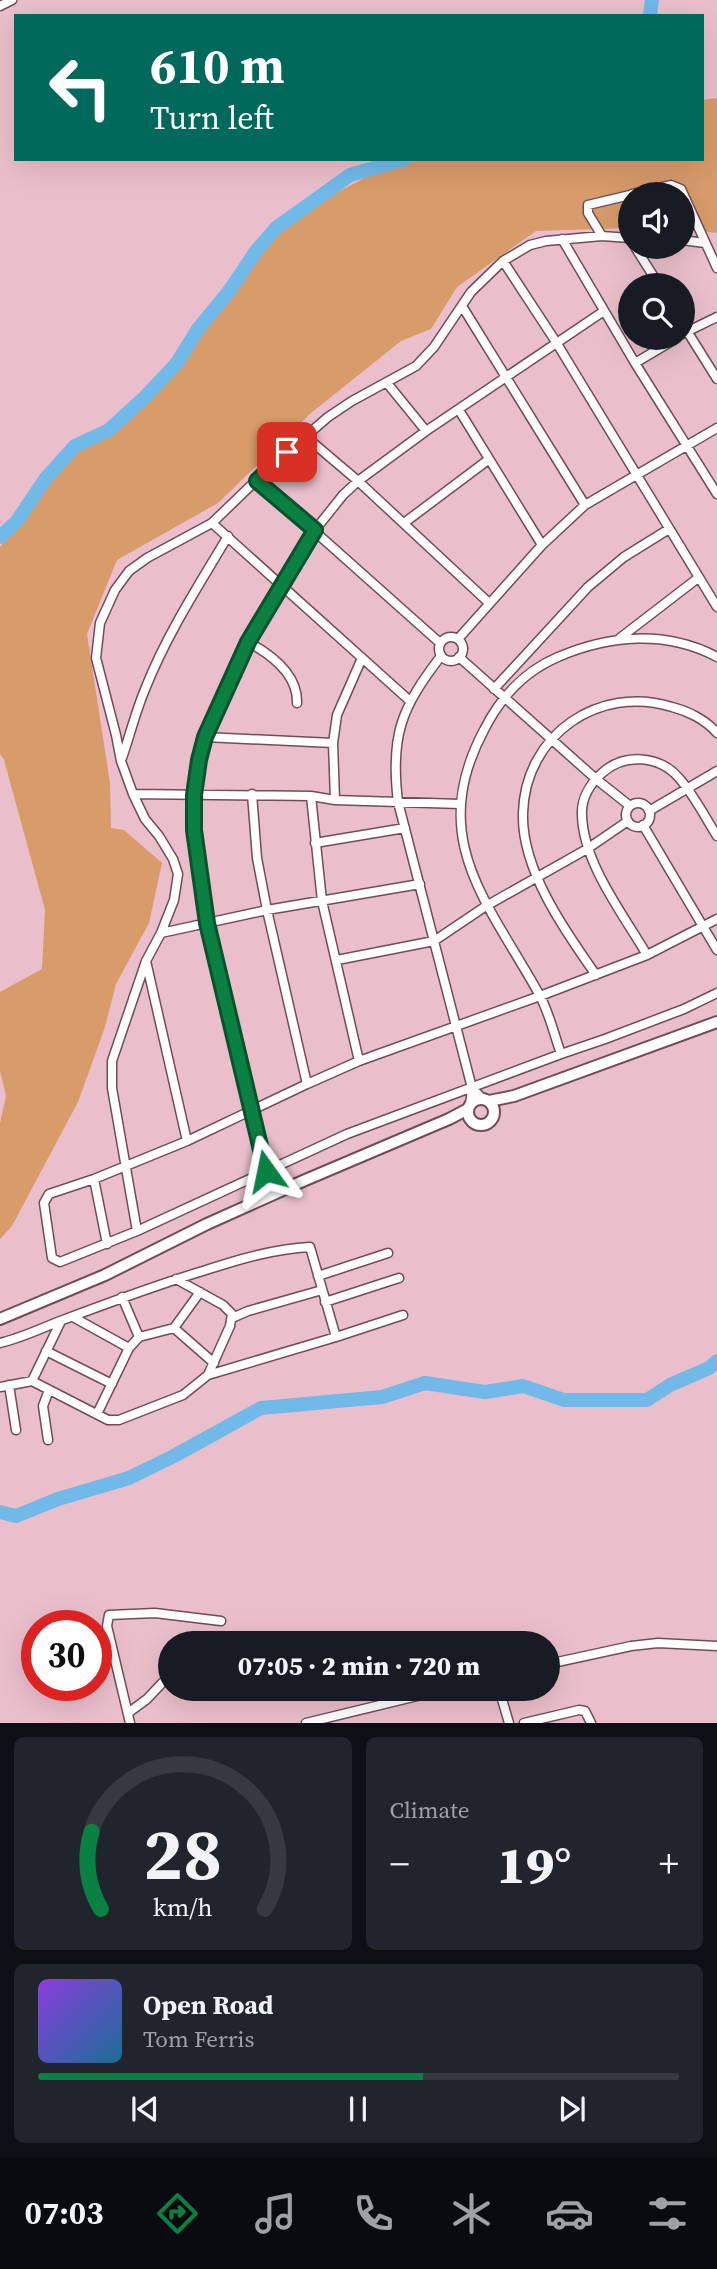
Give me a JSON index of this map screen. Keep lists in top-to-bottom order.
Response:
{
  "page": {
    "turn": ["610 m", "Turn left"],
    "limit": "30",
    "trip": "07:05 · 2 min · 720 m",
    "tile": "Climate",
    "heat": ["−", "19°", "+"],
    "song": ["Open Road", "Tom Ferris"],
    "tabs": "07:03",
    "gauge": ["28", "km/h"]
  }
}
